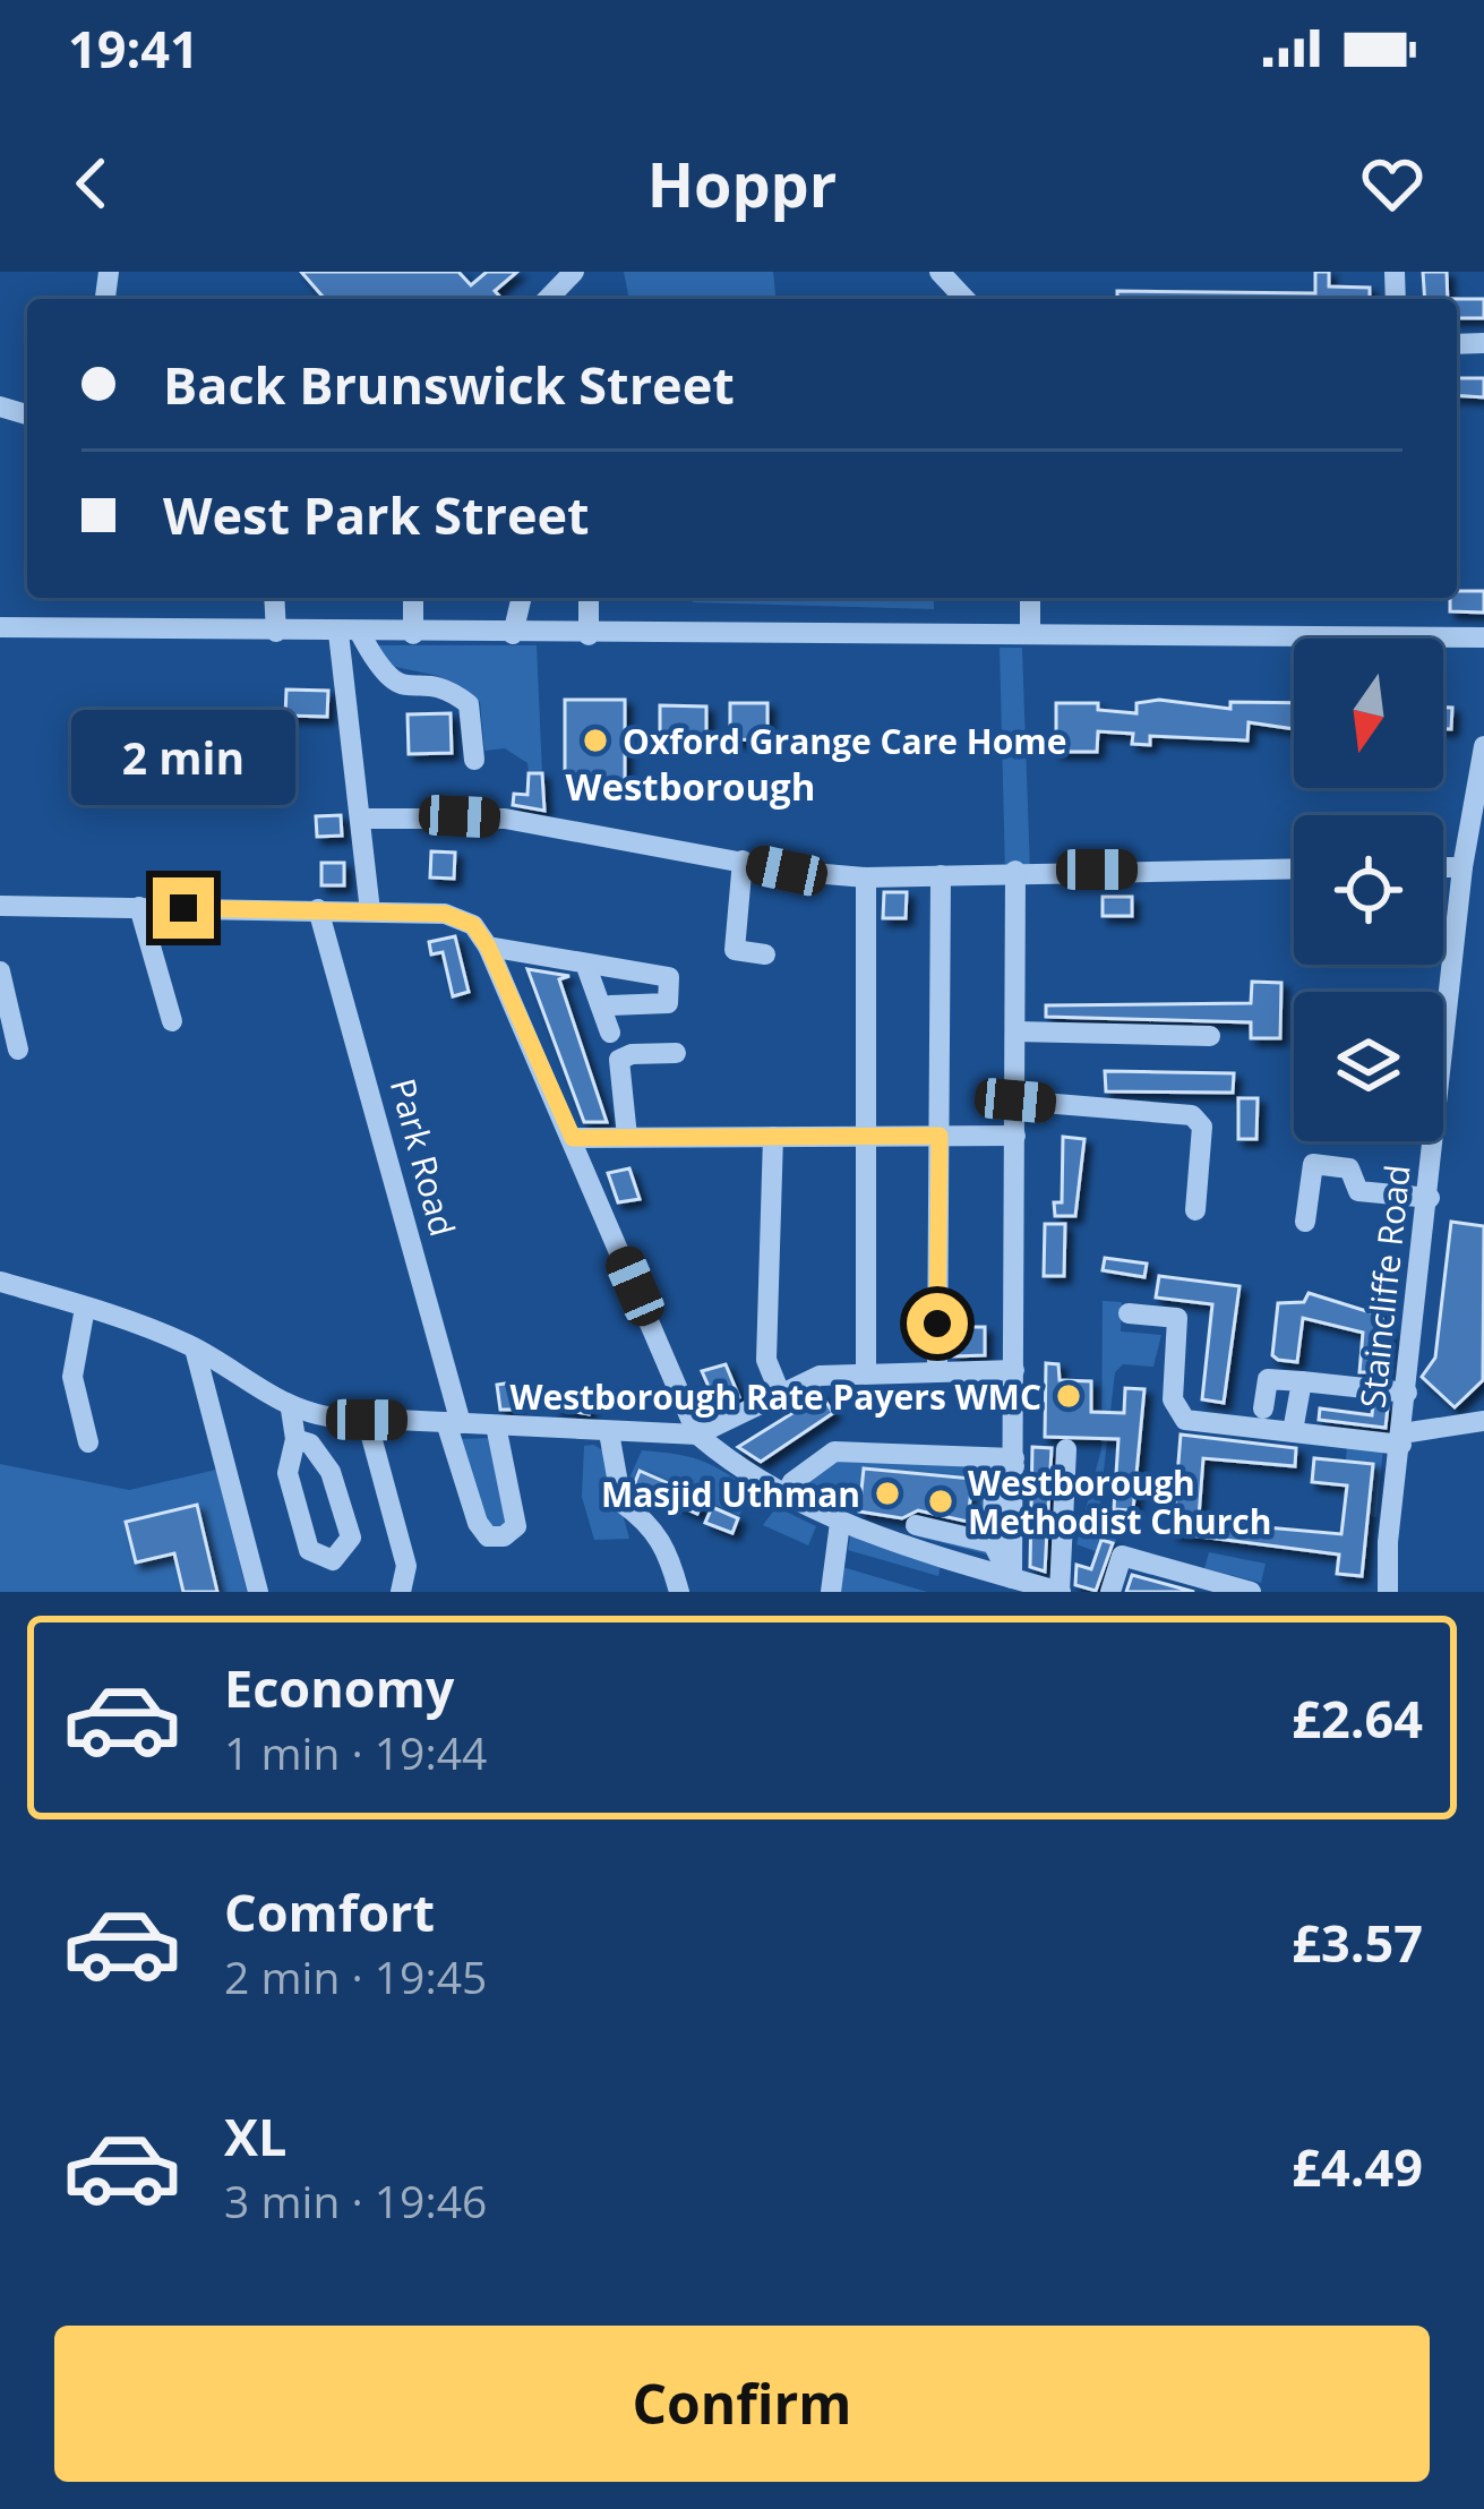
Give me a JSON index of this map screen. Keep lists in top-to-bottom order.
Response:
{
  "streets": {
    "street": ["Park Road", "Staincliffe Road"]
  },
  "districts": ["Westborough"],
  "places": [
    "Oxford Grange Care Home",
    "Westborough Rate Payers WMC",
    "Masjid Uthman",
    "Westborough Methodist Church"
  ],
  "north": "bottom",
  "page": {
    "status": "19:41",
    "header": "Hoppr",
    "banner": ["Back Brunswick Street", "West Park Street"],
    "bubble": "2 min",
    "list": [
      {
        "name": "Economy",
        "note": "1 min · 19:44",
        "value": "£2.64"
      },
      {
        "name": "Comfort",
        "note": "2 min · 19:45",
        "value": "£3.57"
      },
      {
        "name": "XL",
        "note": "3 min · 19:46",
        "value": "£4.49"
      }
    ],
    "buttons": "Confirm"
  }
}
